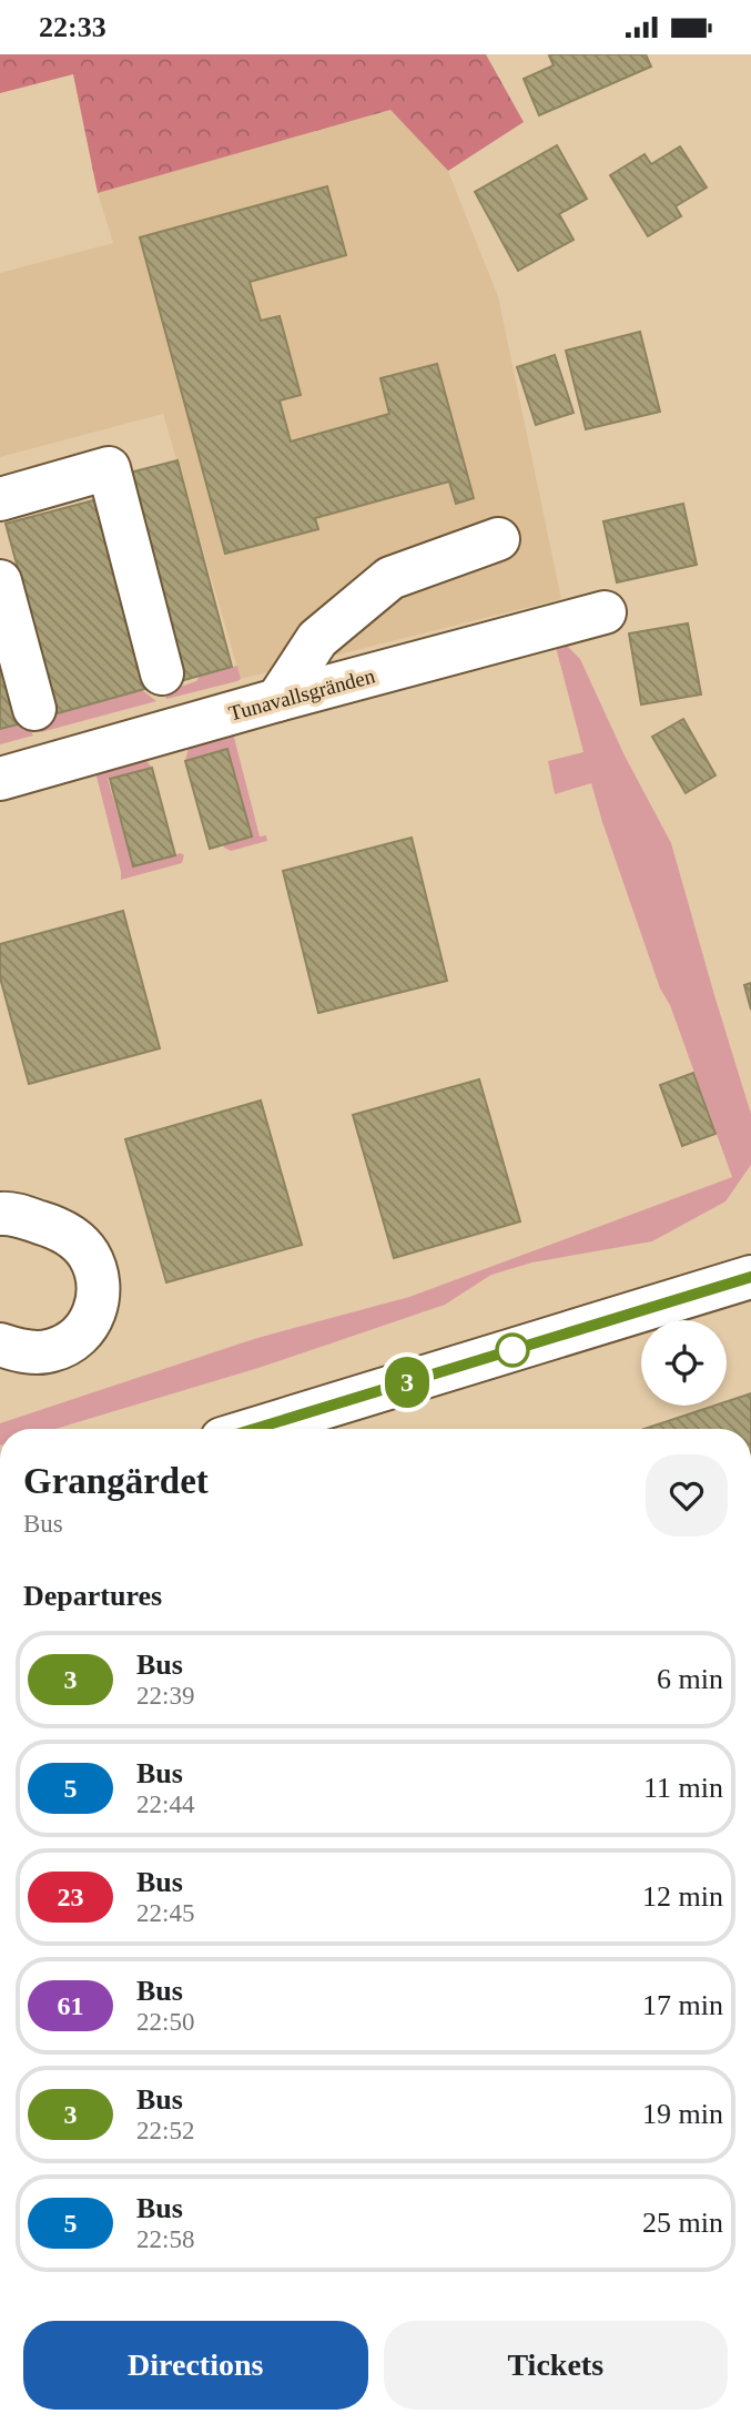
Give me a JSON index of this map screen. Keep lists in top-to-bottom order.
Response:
{
  "streets": {
    "street": ["Tunavallsgränden"]
  },
  "lines": ["bus line 3"],
  "page": {
    "status": "22:33",
    "on_map": "3",
    "heading": [
      ["Grangärdet", "Bus"],
      "Departures"
    ],
    "list": [
      {
        "mark": "3",
        "name": "Bus",
        "note": "22:39",
        "value": "6 min"
      },
      {
        "mark": "5",
        "name": "Bus",
        "note": "22:44",
        "value": "11 min"
      },
      {
        "mark": "23",
        "name": "Bus",
        "note": "22:45",
        "value": "12 min"
      },
      {
        "mark": "61",
        "name": "Bus",
        "note": "22:50",
        "value": "17 min"
      },
      {
        "mark": "3",
        "name": "Bus",
        "note": "22:52",
        "value": "19 min"
      },
      {
        "mark": "5",
        "name": "Bus",
        "note": "22:58",
        "value": "25 min"
      }
    ],
    "buttons": ["Directions", "Tickets"]
  }
}
